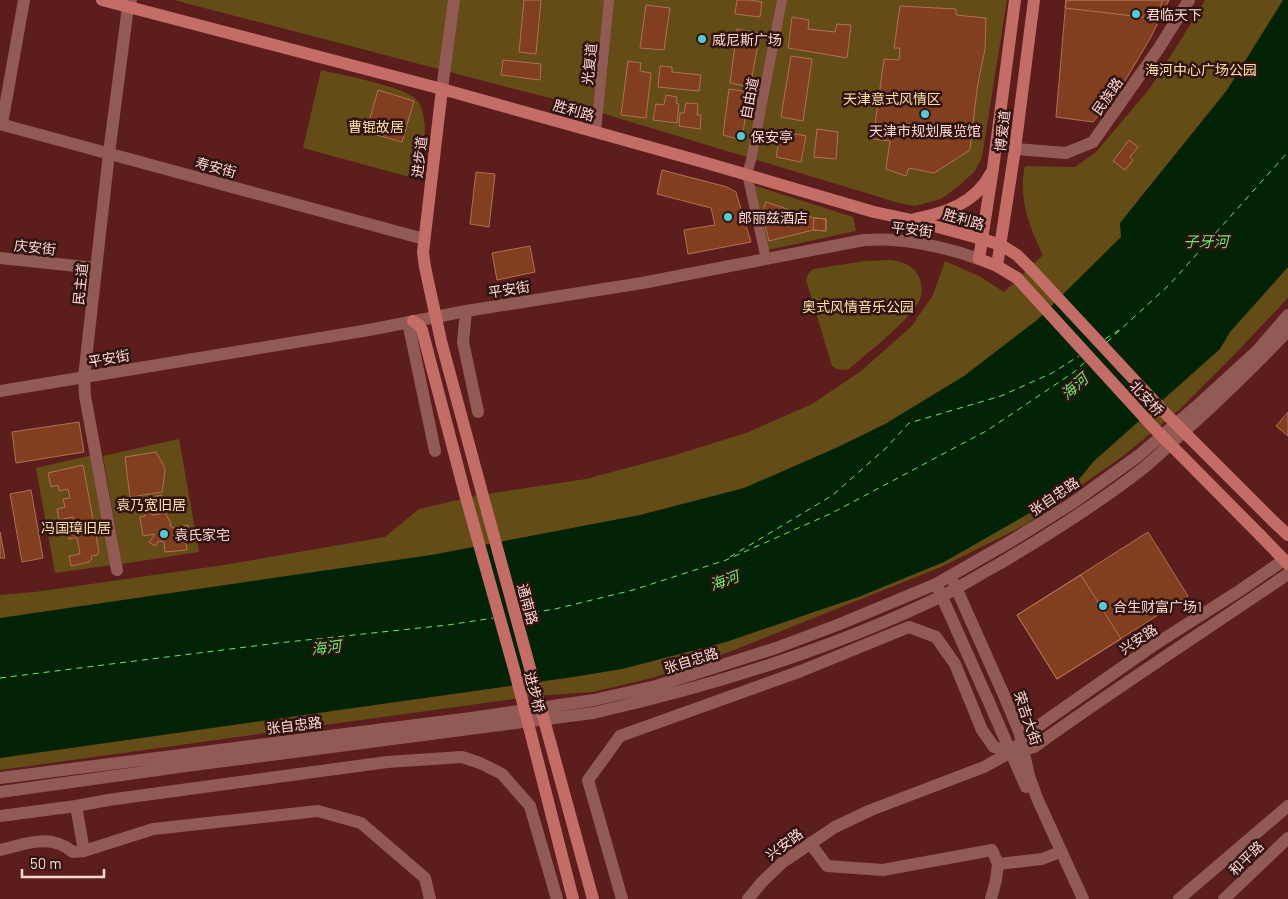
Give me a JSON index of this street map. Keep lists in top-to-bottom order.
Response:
{
  "streets": {
    "main road": [
      "胜利路",
      "博爱道",
      "进步道",
      "北安桥",
      "通南路",
      "进步桥"
    ],
    "street": [
      "光复道",
      "民族路",
      "自由道",
      "寿安街",
      "平安街",
      "庆安街",
      "民主道",
      "张自忠路",
      "兴安路",
      "荣吉大街",
      "和平路"
    ]
  },
  "crossings": [
    ["光复道", "胜利路"],
    ["民族路", "博爱道"],
    ["自由道", "胜利路"],
    ["自由道", "平安街"],
    ["胜利路", "博爱道"],
    ["胜利路", "进步道"],
    ["胜利路", "平安街"],
    ["胜利路", "民主道"],
    ["胜利路", "北安桥"],
    ["博爱道", "平安街"],
    ["博爱道", "北安桥"],
    ["进步道", "寿安街"],
    ["进步道", "平安街"],
    ["进步道", "通南路"],
    ["寿安街", "民主道"],
    ["平安街", "民主道"],
    ["平安街", "北安桥"],
    ["平安街", "通南路"],
    ["平安街", "进步桥"],
    ["庆安街", "民主道"],
    ["北安桥", "兴安路"],
    ["张自忠路", "荣吉大街"],
    ["兴安路", "荣吉大街"]
  ],
  "water": ["子牙河", "海河"],
  "parks": [
    "海河中心广场公园",
    "天津意式风情区",
    "曹锟故居",
    "奥式风情音乐公园",
    "袁乃宽旧居",
    "冯国璋旧居"
  ],
  "places": [
    "君临天下",
    "威尼斯广场",
    "天津市规划展览馆",
    "保安亭",
    "郎丽兹酒店",
    "袁氏家宅",
    "合生财富广场1"
  ],
  "scale_bar": "50 m"
}
